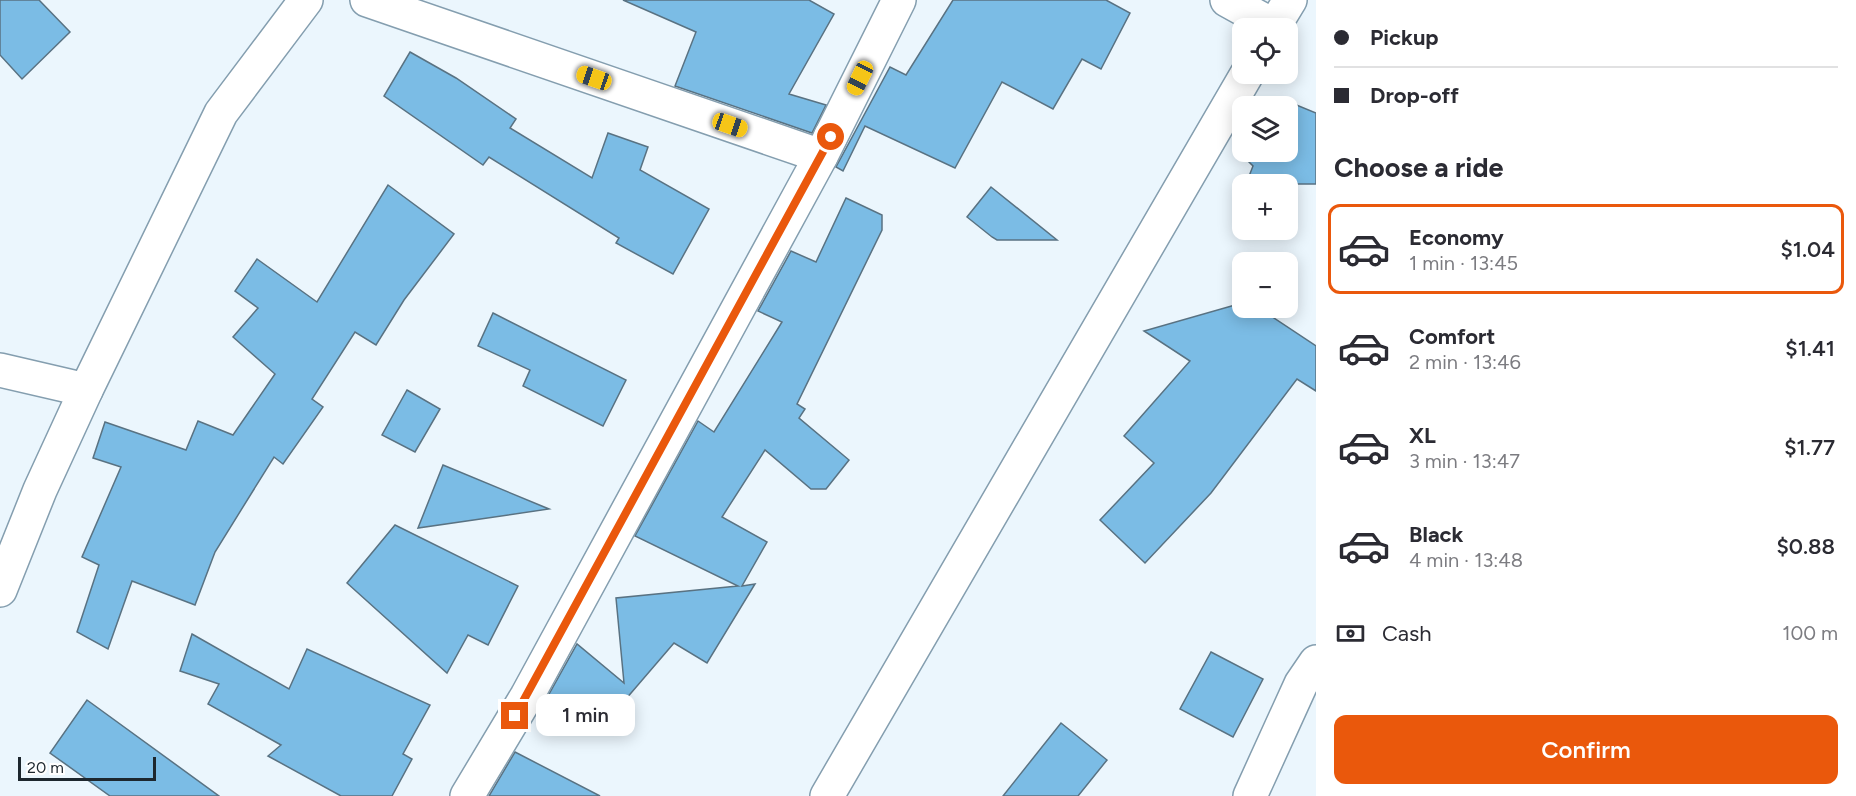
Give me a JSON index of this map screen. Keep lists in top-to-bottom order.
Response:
{
  "scale_bar": "20 m",
  "page": {
    "banner": ["Pickup", "Drop-off"],
    "map_buttons": ["+", "−"],
    "heading": "Choose a ride",
    "list": [
      {
        "name": "Economy",
        "note": "1 min · 13:45",
        "value": "$1.04"
      },
      {
        "name": "Comfort",
        "note": "2 min · 13:46",
        "value": "$1.41"
      },
      {
        "name": "XL",
        "note": "3 min · 13:47",
        "value": "$1.77"
      },
      {
        "name": "Black",
        "note": "4 min · 13:48",
        "value": "$0.88"
      }
    ],
    "pay": ["Cash", "100 m"],
    "bubble": "1 min",
    "buttons": "Confirm",
    "scale": "20 m"
  }
}
